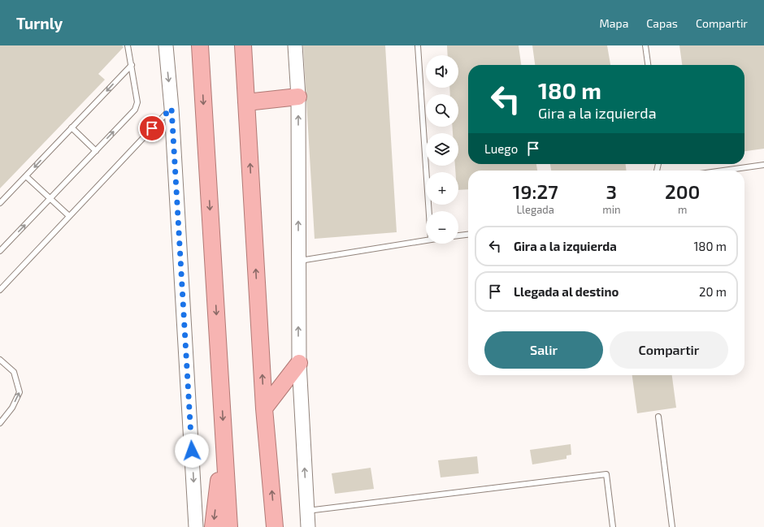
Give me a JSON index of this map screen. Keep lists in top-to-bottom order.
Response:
{
  "page": {
    "header": "Turnly",
    "nav": ["Mapa", "Capas", "Compartir"],
    "map_buttons": ["+", "−"],
    "turn": ["180 m", "Gira a la izquierda"],
    "then": "Luego",
    "eta": [
      "19:27",
      "Llegada",
      "3",
      "min",
      "200",
      "m"
    ],
    "list": [
      {
        "name": "Gira a la izquierda",
        "value": "180 m"
      },
      {
        "name": "Llegada al destino",
        "value": "20 m"
      }
    ],
    "buttons": ["Salir", "Compartir"]
  }
}
